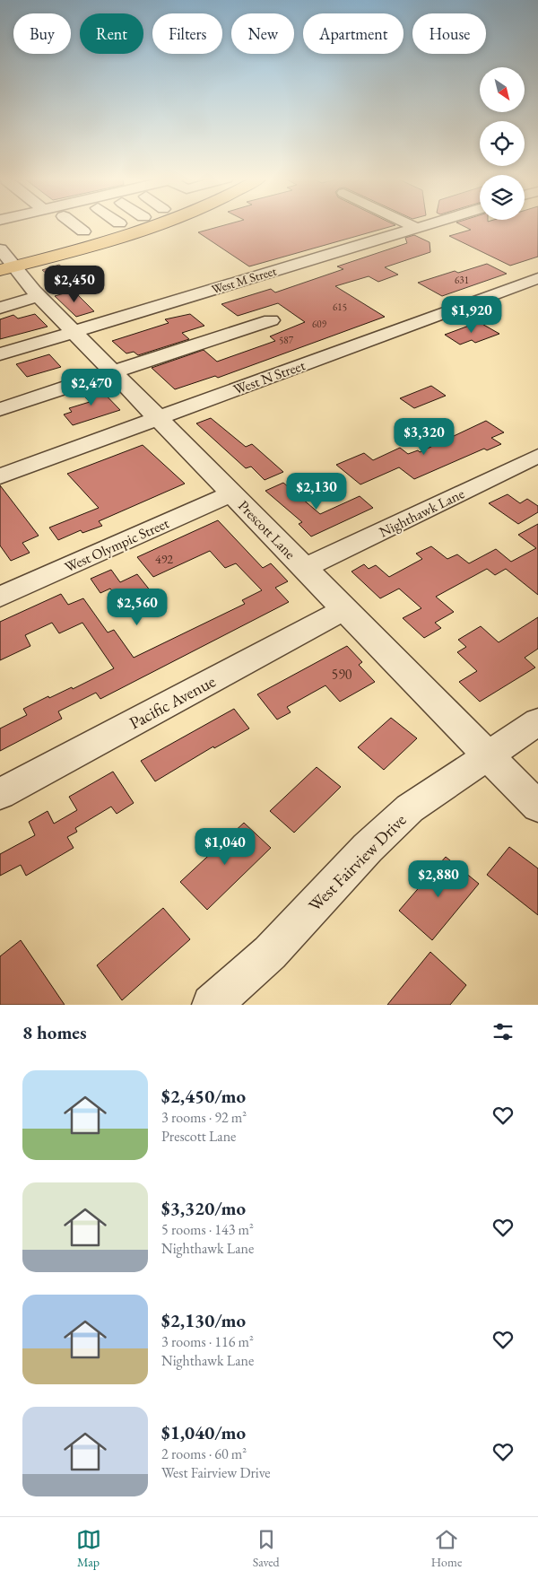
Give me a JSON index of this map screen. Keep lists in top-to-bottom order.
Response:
{
  "streets": {
    "street": [
      "West M Street",
      "West N Street",
      "Nighthawk Lane",
      "Prescott Lane",
      "West Olympic Street",
      "Pacific Avenue",
      "West Fairview Drive"
    ]
  },
  "crossings": [
    ["West M Street", "Prescott Lane"],
    ["West N Street", "Prescott Lane"],
    ["Nighthawk Lane", "Prescott Lane"],
    ["Prescott Lane", "West Olympic Street"],
    ["Prescott Lane", "Pacific Avenue"],
    ["Prescott Lane", "West Fairview Drive"]
  ],
  "house_numbers": [
    "631",
    "615",
    "609",
    "587",
    "492",
    "590"
  ],
  "north": "bottom right",
  "page": {
    "chip": [
      "Buy",
      "Rent",
      "Filters",
      "New",
      "Apartment",
      "House"
    ],
    "price": [
      "$2,450",
      "$1,920",
      "$2,470",
      "$3,320",
      "$2,130",
      "$2,560",
      "$1,040",
      "$2,880"
    ],
    "heading": "8 homes",
    "list": [
      {
        "name": "$2,450/mo",
        "note": "3 rooms · 92 m² · Prescott Lane"
      },
      {
        "name": "$3,320/mo",
        "note": "5 rooms · 143 m² · Nighthawk Lane"
      },
      {
        "name": "$2,130/mo",
        "note": "3 rooms · 116 m² · Nighthawk Lane"
      },
      {
        "name": "$1,040/mo",
        "note": "2 rooms · 60 m² · West Fairview Drive"
      }
    ],
    "tabs": ["Map", "Saved", "Home"]
  }
}
